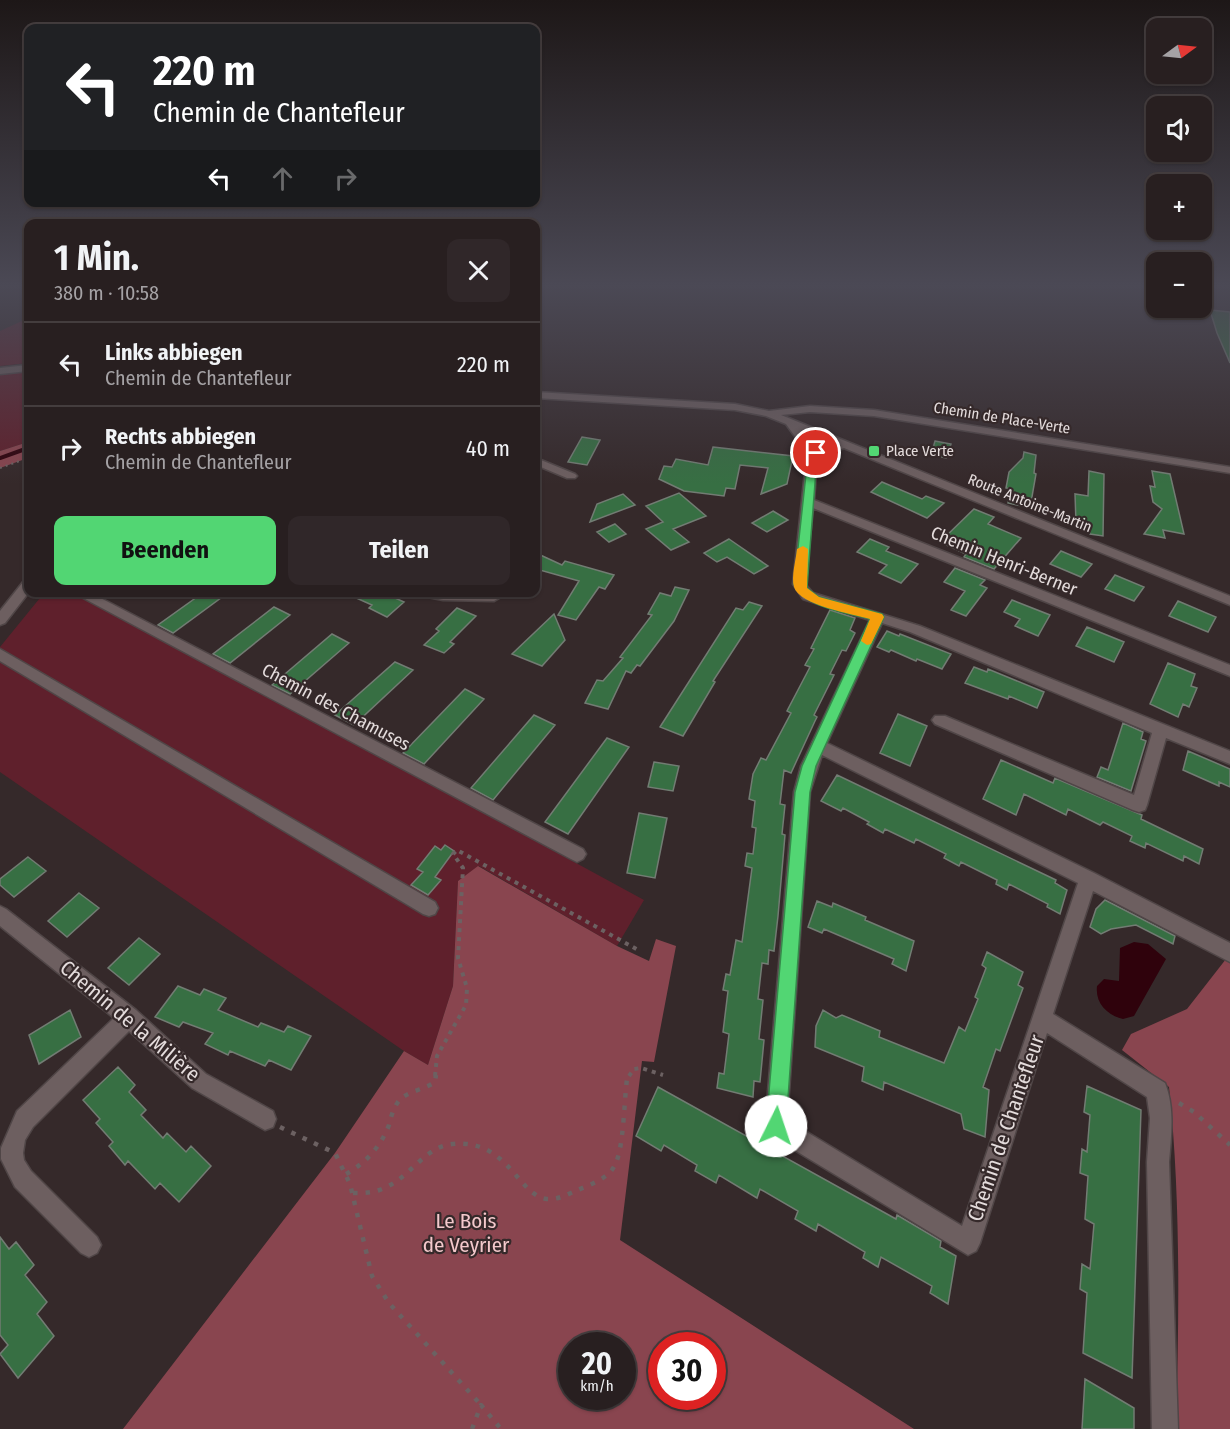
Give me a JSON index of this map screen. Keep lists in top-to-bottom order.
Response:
{
  "streets": {
    "street": [
      "Chemin de Place-Verte",
      "Route Antoine-Martin",
      "Chemin Henri-Berner",
      "Chemin des Chamuses",
      "Chemin de la Milière",
      "Chemin de Chantefleur"
    ]
  },
  "crossings": [
    ["Chemin de Place-Verte", "Route Antoine-Martin"]
  ],
  "parks": ["Le Bois de Veyrier"],
  "places": {
    "transit": ["Place Verte"]
  },
  "north": "right",
  "page": {
    "map_buttons": ["+", "−"],
    "turn": ["220 m", "Chemin de Chantefleur"],
    "heading": ["1 Min.", "380 m · 10:58"],
    "list": [
      {
        "name": "Links abbiegen",
        "note": "Chemin de Chantefleur",
        "value": "220 m"
      },
      {
        "name": "Rechts abbiegen",
        "note": "Chemin de Chantefleur",
        "value": "40 m"
      }
    ],
    "buttons": ["Beenden", "Teilen"],
    "speed": "20 km/h",
    "limit": "30"
  }
}
